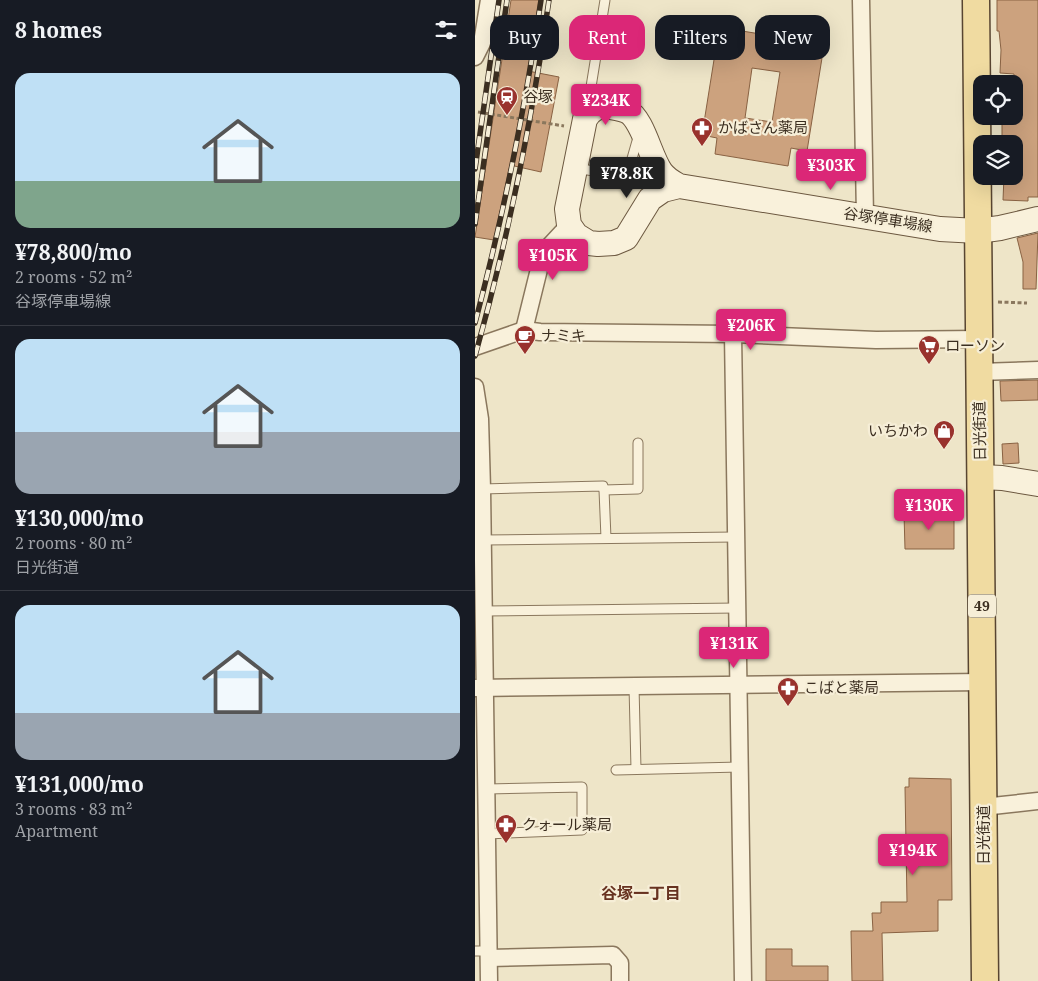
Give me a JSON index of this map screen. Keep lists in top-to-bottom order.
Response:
{
  "streets": {
    "main road": ["日光街道", "49"],
    "street": ["谷塚停車場線"]
  },
  "crossings": [
    ["谷塚停車場線", "日光街道"]
  ],
  "districts": ["谷塚一丁目"],
  "places": {
    "station": ["谷塚"],
    "pharmacy": ["かばさん薬局", "こばと薬局", "クォール薬局"],
    "cafe": ["ナミキ"],
    "supermarket": ["ローソン"],
    "shop": ["いちかわ"]
  },
  "page": {
    "heading": "8 homes",
    "chip": [
      "Buy",
      "Rent",
      "Filters",
      "New"
    ],
    "list": [
      {
        "name": "¥78,800/mo",
        "note": "2 rooms · 52 m² · 谷塚停車場線"
      },
      {
        "name": "¥130,000/mo",
        "note": "2 rooms · 80 m² · 日光街道"
      },
      {
        "name": "¥131,000/mo",
        "note": "3 rooms · 83 m² · Apartment"
      }
    ],
    "price": [
      "¥234K",
      "¥303K",
      "¥78.8K",
      "¥105K",
      "¥206K",
      "¥130K",
      "¥131K",
      "¥194K"
    ]
  }
}
